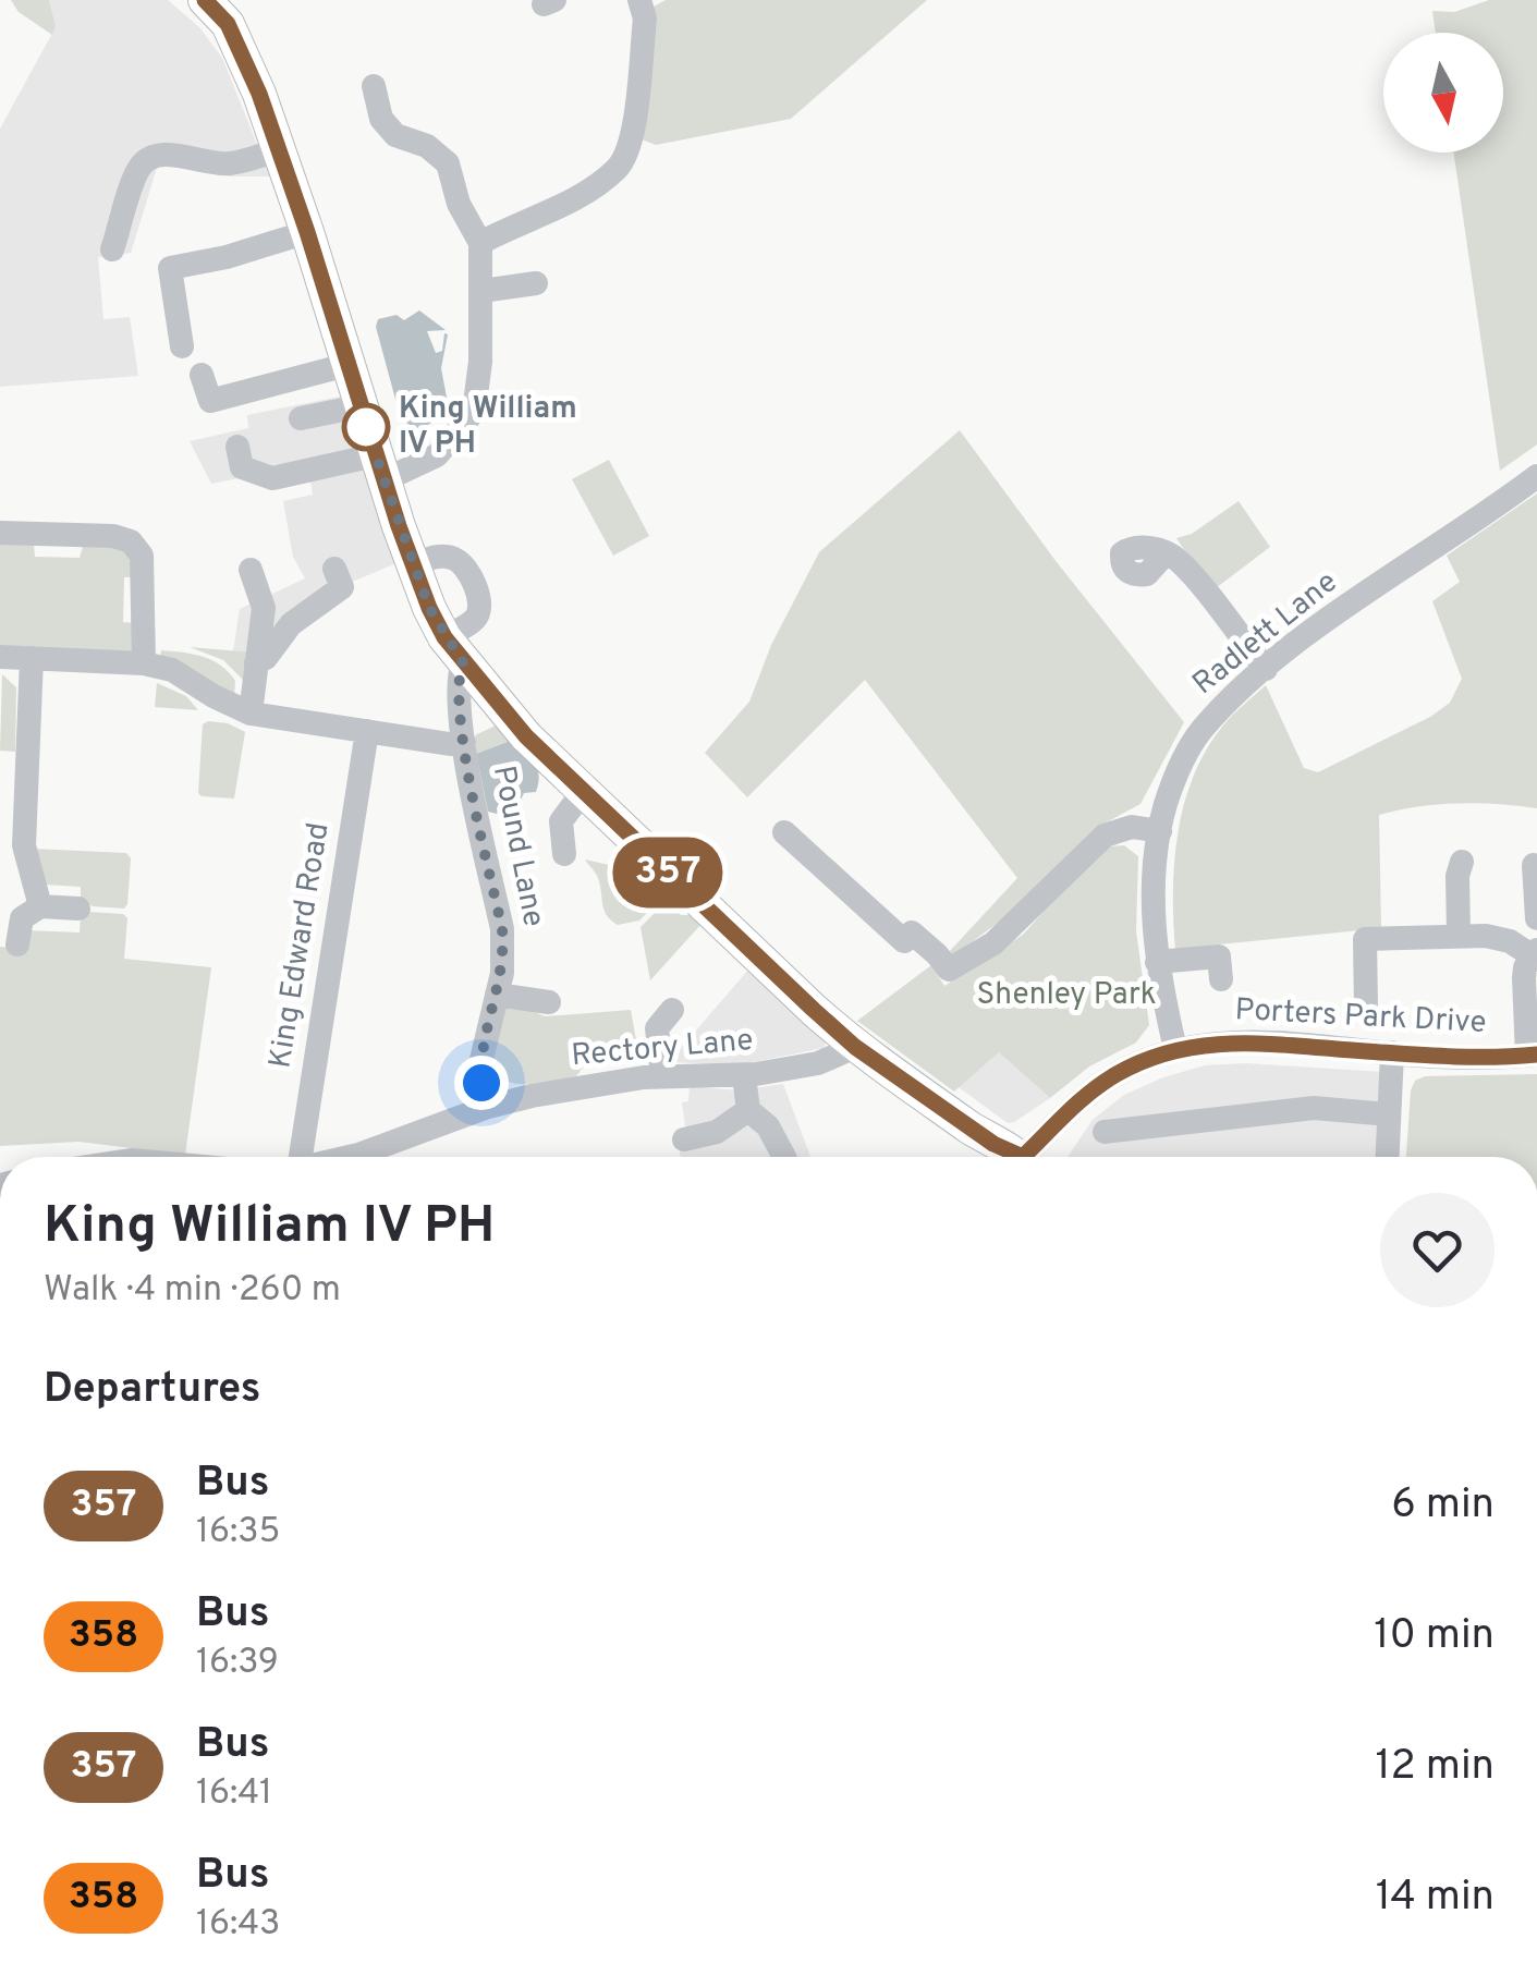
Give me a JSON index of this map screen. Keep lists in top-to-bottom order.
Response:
{
  "streets": {
    "street": [
      "Radlett Lane",
      "Pound Lane",
      "King Edward Road",
      "Porters Park Drive",
      "Rectory Lane"
    ]
  },
  "crossings": [
    ["Radlett Lane", "Porters Park Drive"],
    ["Pound Lane", "Rectory Lane"]
  ],
  "parks": ["Shenley Park"],
  "places": ["King William IV PH"],
  "lines": ["bus line 357"],
  "north": "bottom",
  "page": {
    "on_map": "357",
    "heading": [
      ["King William IV PH", "Walk · 4 min · 260 m"],
      "Departures"
    ],
    "list": [
      {
        "mark": "357",
        "name": "Bus",
        "note": "16:35",
        "value": "6 min"
      },
      {
        "mark": "358",
        "name": "Bus",
        "note": "16:39",
        "value": "10 min"
      },
      {
        "mark": "357",
        "name": "Bus",
        "note": "16:41",
        "value": "12 min"
      },
      {
        "mark": "358",
        "name": "Bus",
        "note": "16:43",
        "value": "14 min"
      }
    ]
  }
}
